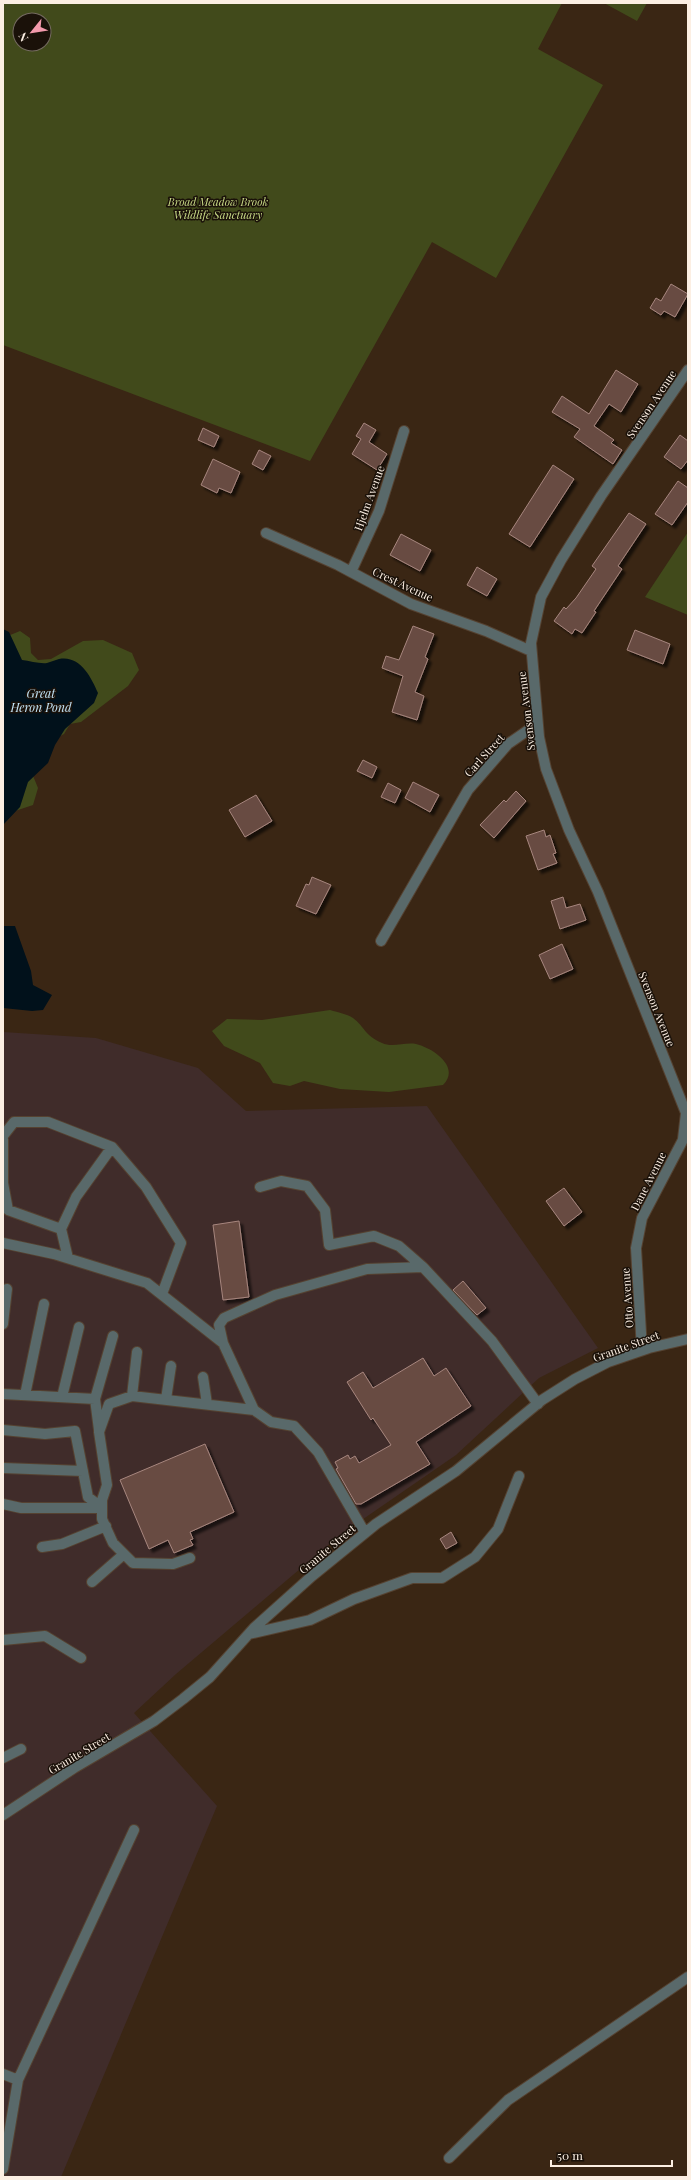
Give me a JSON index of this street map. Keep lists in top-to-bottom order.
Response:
{
  "streets": {
    "street": [
      "Svenson Avenue",
      "Hjelm Avenue",
      "Crest Avenue",
      "Carl Street",
      "Dane Avenue",
      "Otto Avenue",
      "Granite Street"
    ]
  },
  "crossings": [
    ["Svenson Avenue", "Crest Avenue"],
    ["Svenson Avenue", "Carl Street"],
    ["Svenson Avenue", "Dane Avenue"],
    ["Hjelm Avenue", "Crest Avenue"],
    ["Dane Avenue", "Otto Avenue"],
    ["Otto Avenue", "Granite Street"]
  ],
  "water": ["Great Heron Pond"],
  "parks": ["Broad Meadow Brook Wildlife Sanctuary"],
  "scale_bar": "50 m",
  "north": "bottom left"
}
